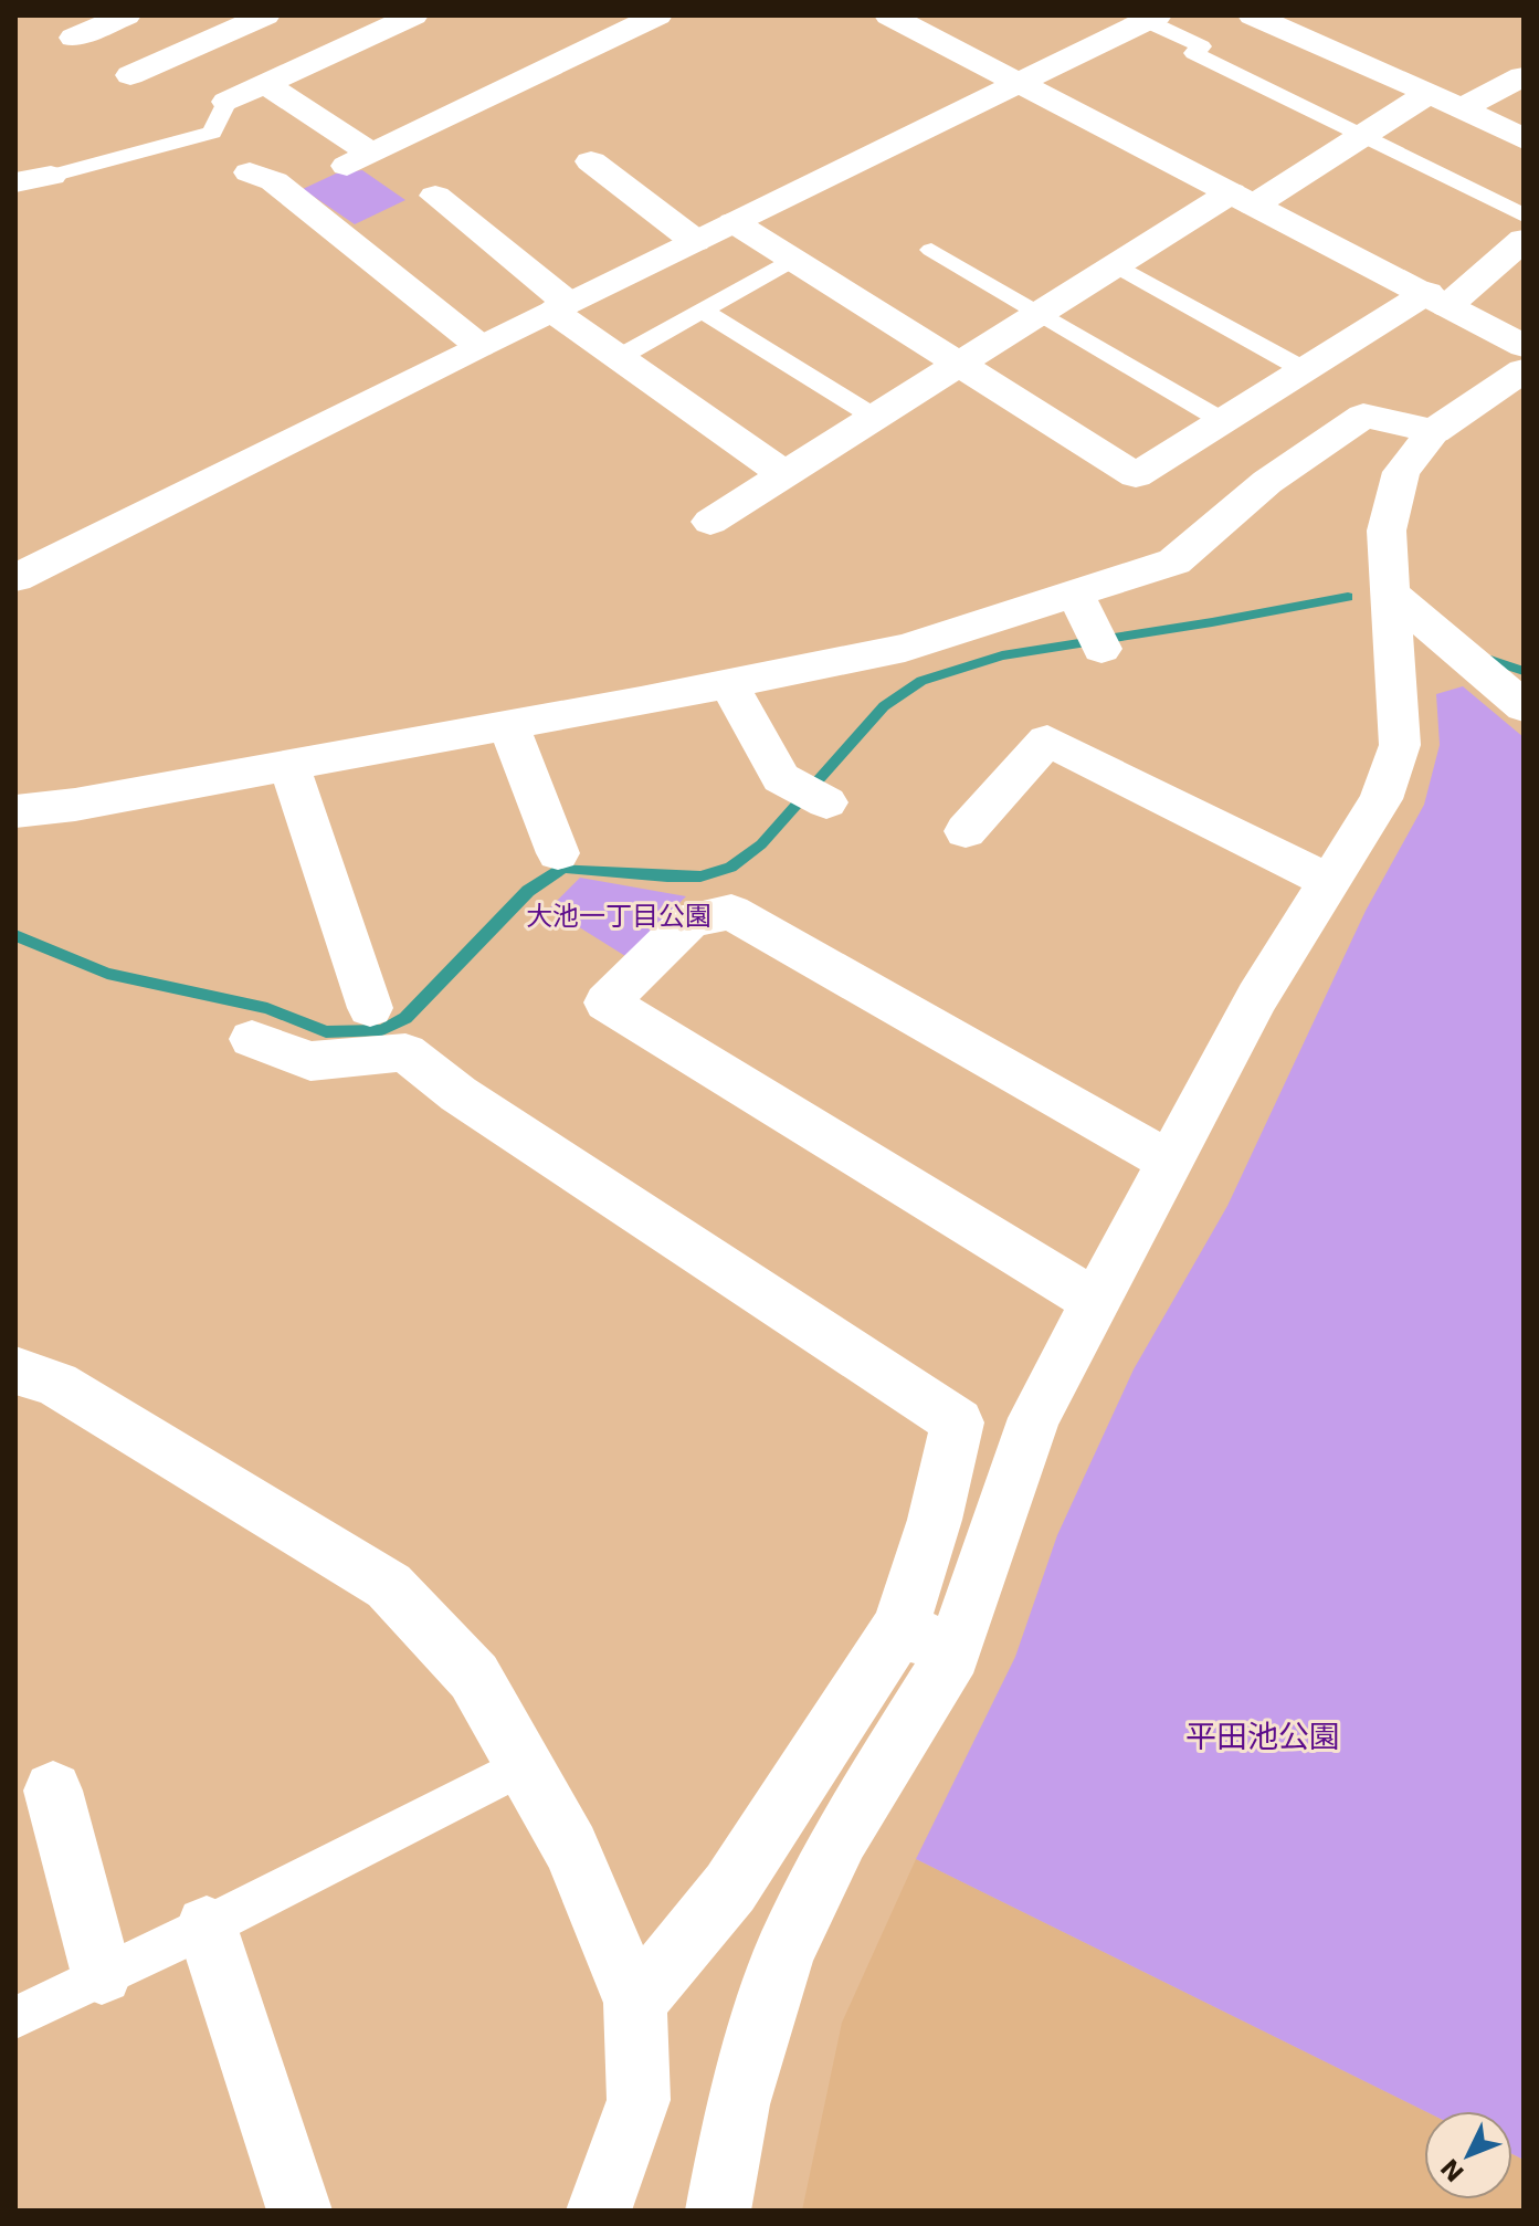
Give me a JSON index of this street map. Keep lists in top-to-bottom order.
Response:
{
  "parks": ["大池一丁目公園", "平田池公園"],
  "north": "bottom left"
}
